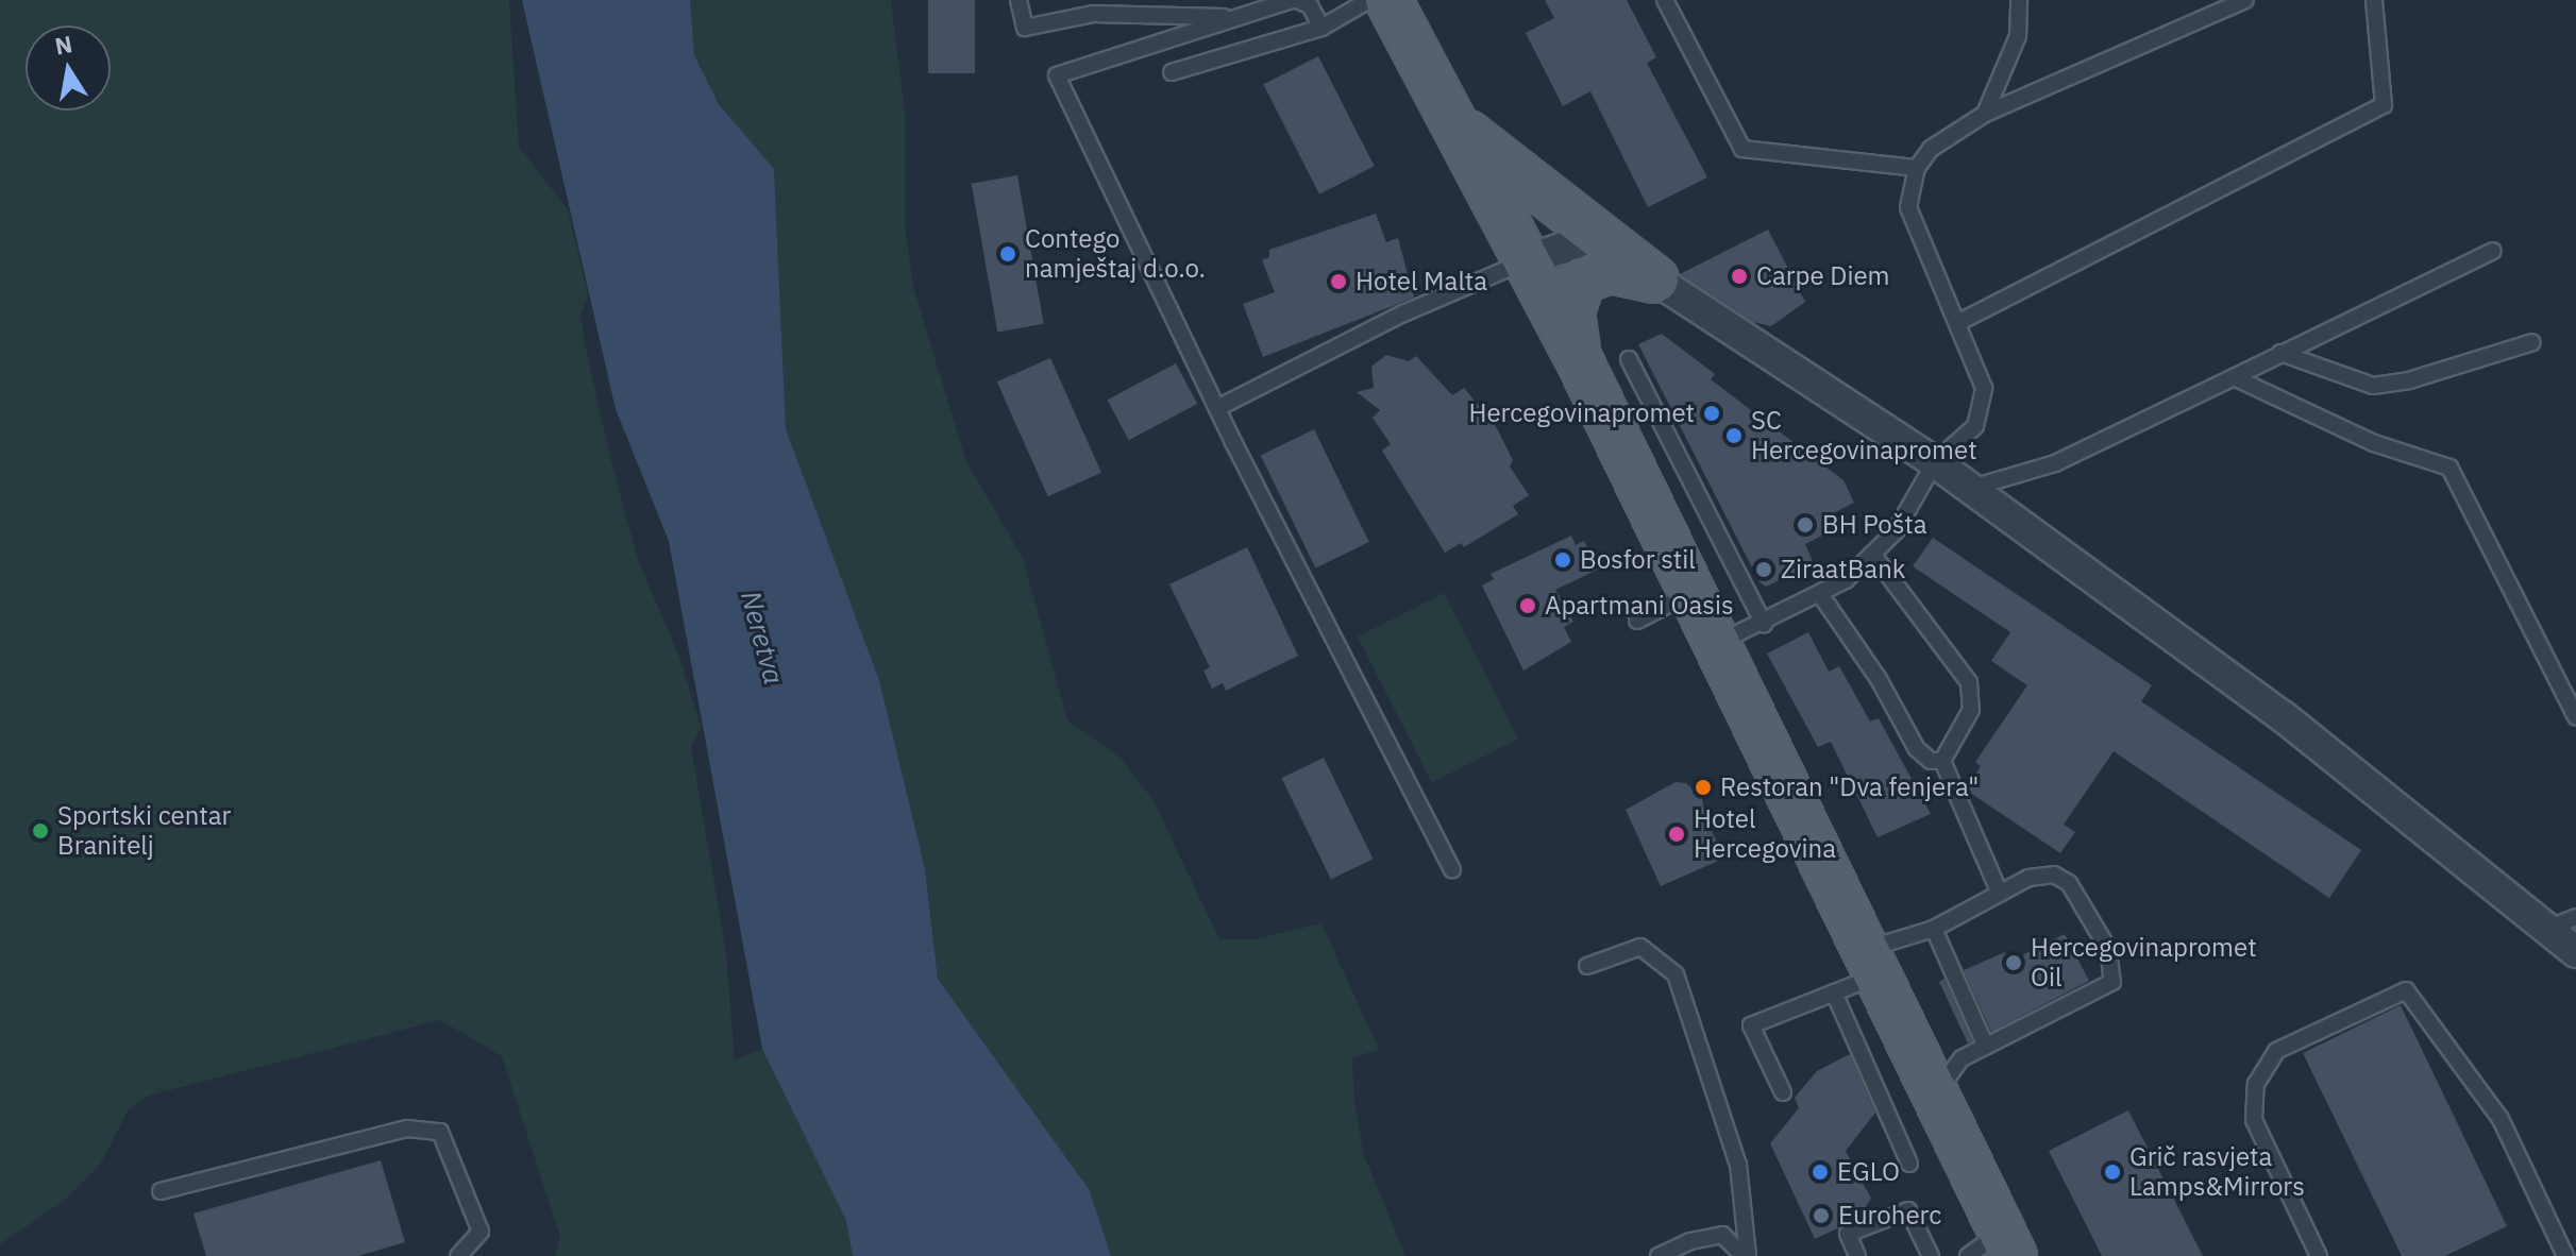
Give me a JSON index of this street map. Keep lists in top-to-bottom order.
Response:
{
  "water": ["Neretva"],
  "places": [
    "Contego namještaj d.o.o.",
    "Carpe Diem",
    "Hotel Malta",
    "Hercegovinapromet",
    "SC Hercegovinapromet",
    "BH Pošta",
    "Bosfor stil",
    "ZiraatBank",
    "Apartmani Oasis",
    "Restoran \"Dva fenjera\"",
    "Sportski centar Branitelj",
    "Hotel Hercegovina",
    "Hercegovinapromet Oil",
    "EGLO",
    "Grič rasvjeta Lamps&Mirrors",
    "Euroherc"
  ],
  "north": "top"
}
